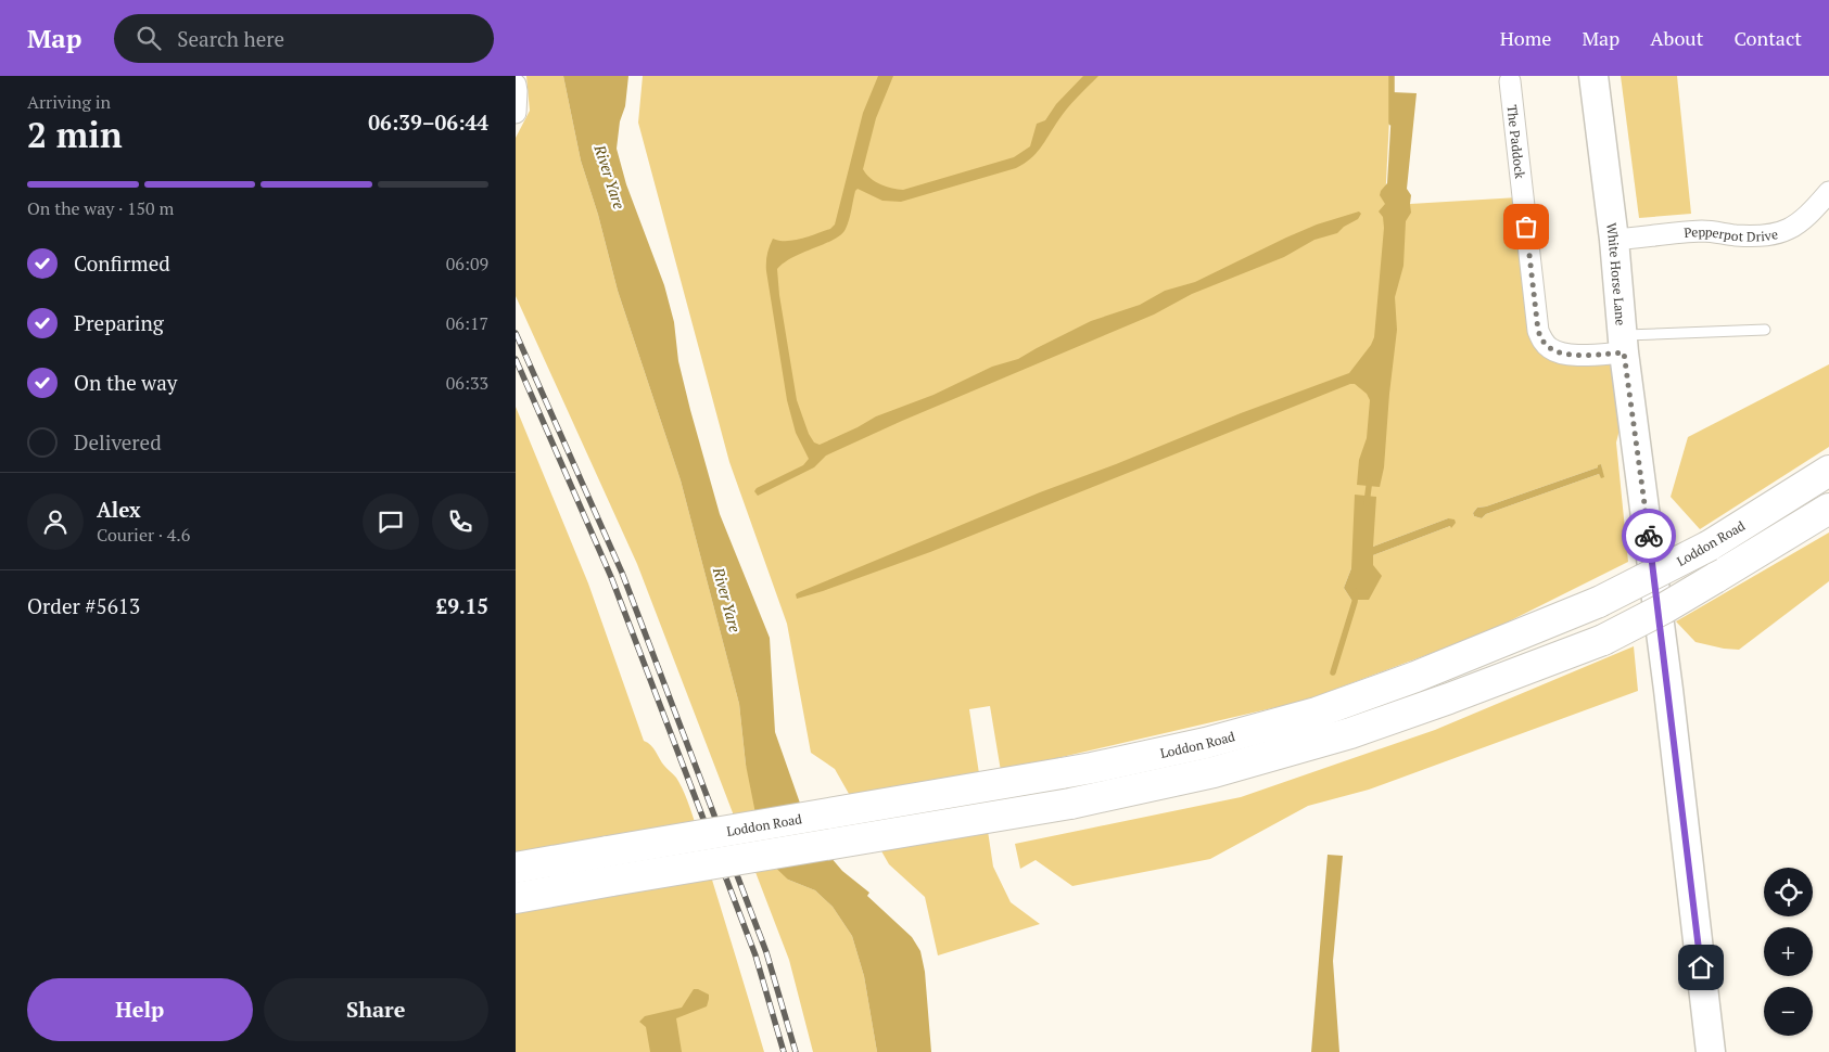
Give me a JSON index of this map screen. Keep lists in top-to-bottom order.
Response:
{
  "streets": {
    "highway": ["Loddon Road"],
    "street": ["The Paddock", "Pepperpot Drive", "White Horse Lane"]
  },
  "crossings": [
    ["The Paddock", "White Horse Lane"],
    ["Pepperpot Drive", "White Horse Lane"]
  ],
  "water": ["River Yare"],
  "page": {
    "header": "Map",
    "search": "Search here",
    "nav": [
      "Home",
      "Map",
      "About",
      "Contact"
    ],
    "heading": ["2 min", "Arriving in", "06:39–06:44"],
    "panel": [
      "Alex",
      "Courier · 4.6",
      "Order #5613",
      "£9.15"
    ],
    "bar": "On the way · 150 m",
    "list": [
      ["Confirmed", "06:09"],
      ["Preparing", "06:17"],
      ["On the way", "06:33"],
      "Delivered"
    ],
    "map_buttons": ["+", "−"],
    "buttons": ["Help", "Share"]
  }
}
